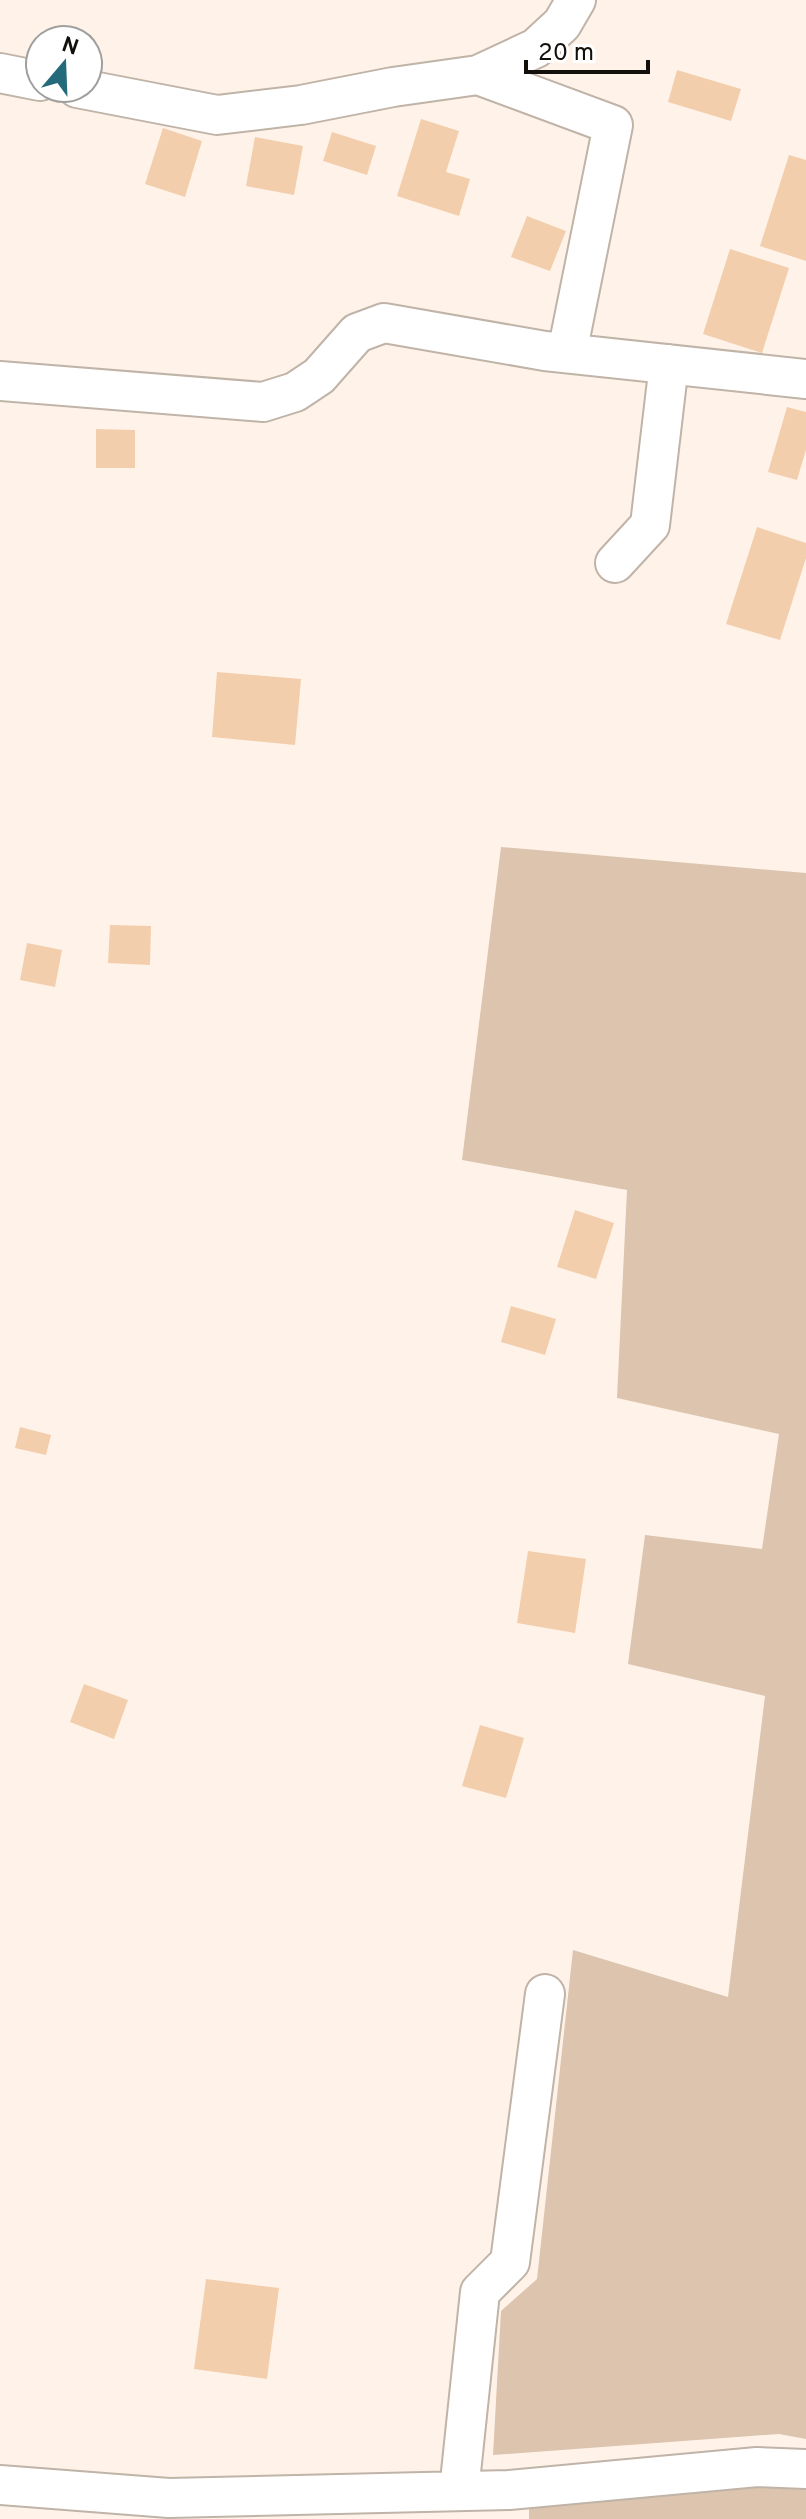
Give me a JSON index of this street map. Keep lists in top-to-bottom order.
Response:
{
  "scale_bar": "20 m",
  "north": "top"
}
